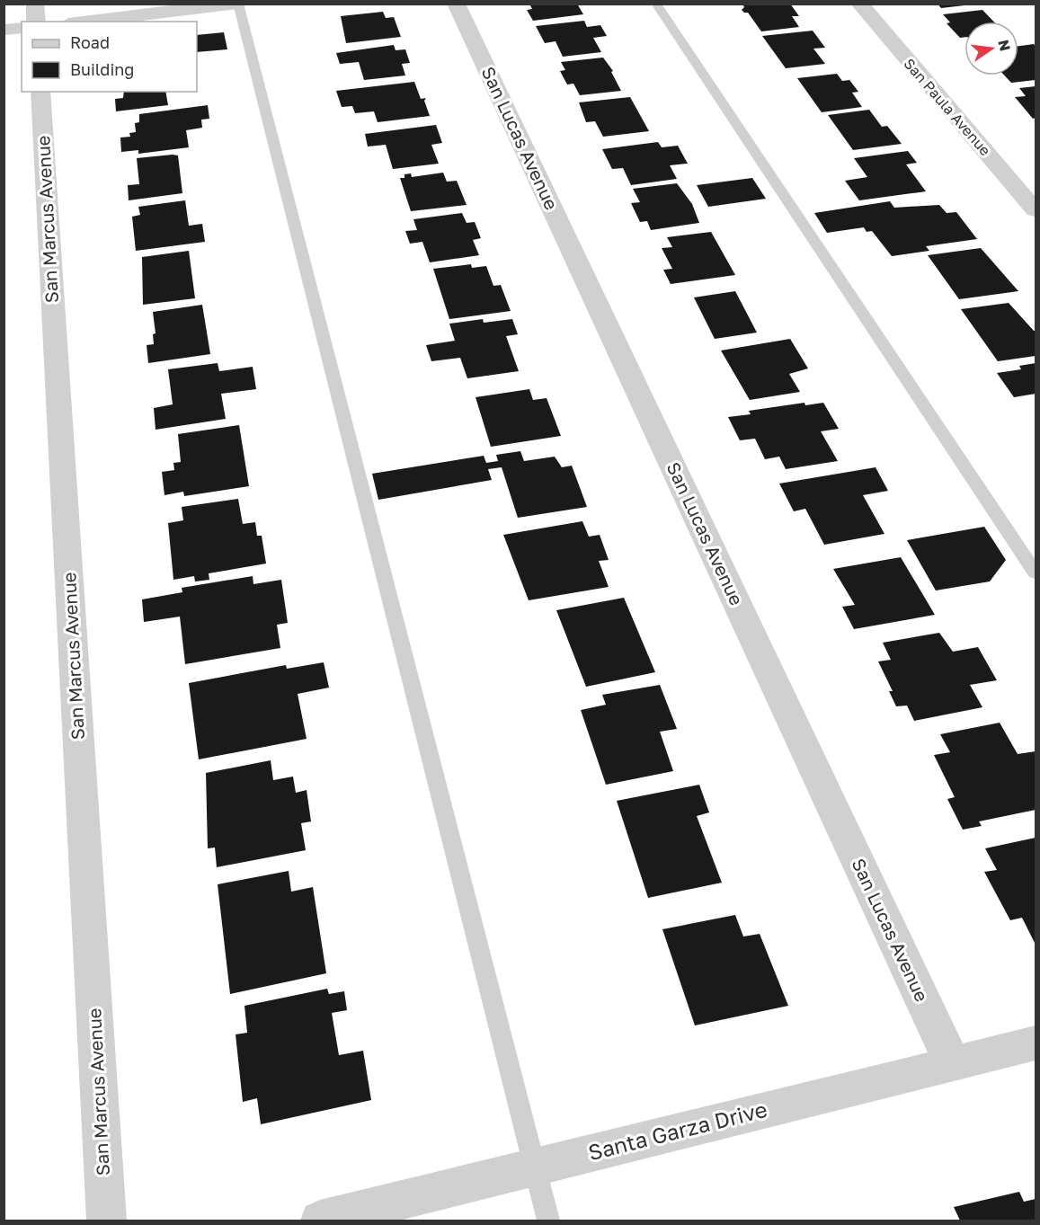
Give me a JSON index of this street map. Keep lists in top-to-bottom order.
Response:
{
  "streets": {
    "street": [
      "San Paula Avenue",
      "San Lucas Avenue",
      "San Marcus Avenue",
      "Santa Garza Drive"
    ]
  },
  "crossings": [
    ["San Lucas Avenue", "Santa Garza Drive"]
  ],
  "legend": ["Road", "Building"],
  "north": "right"
}
